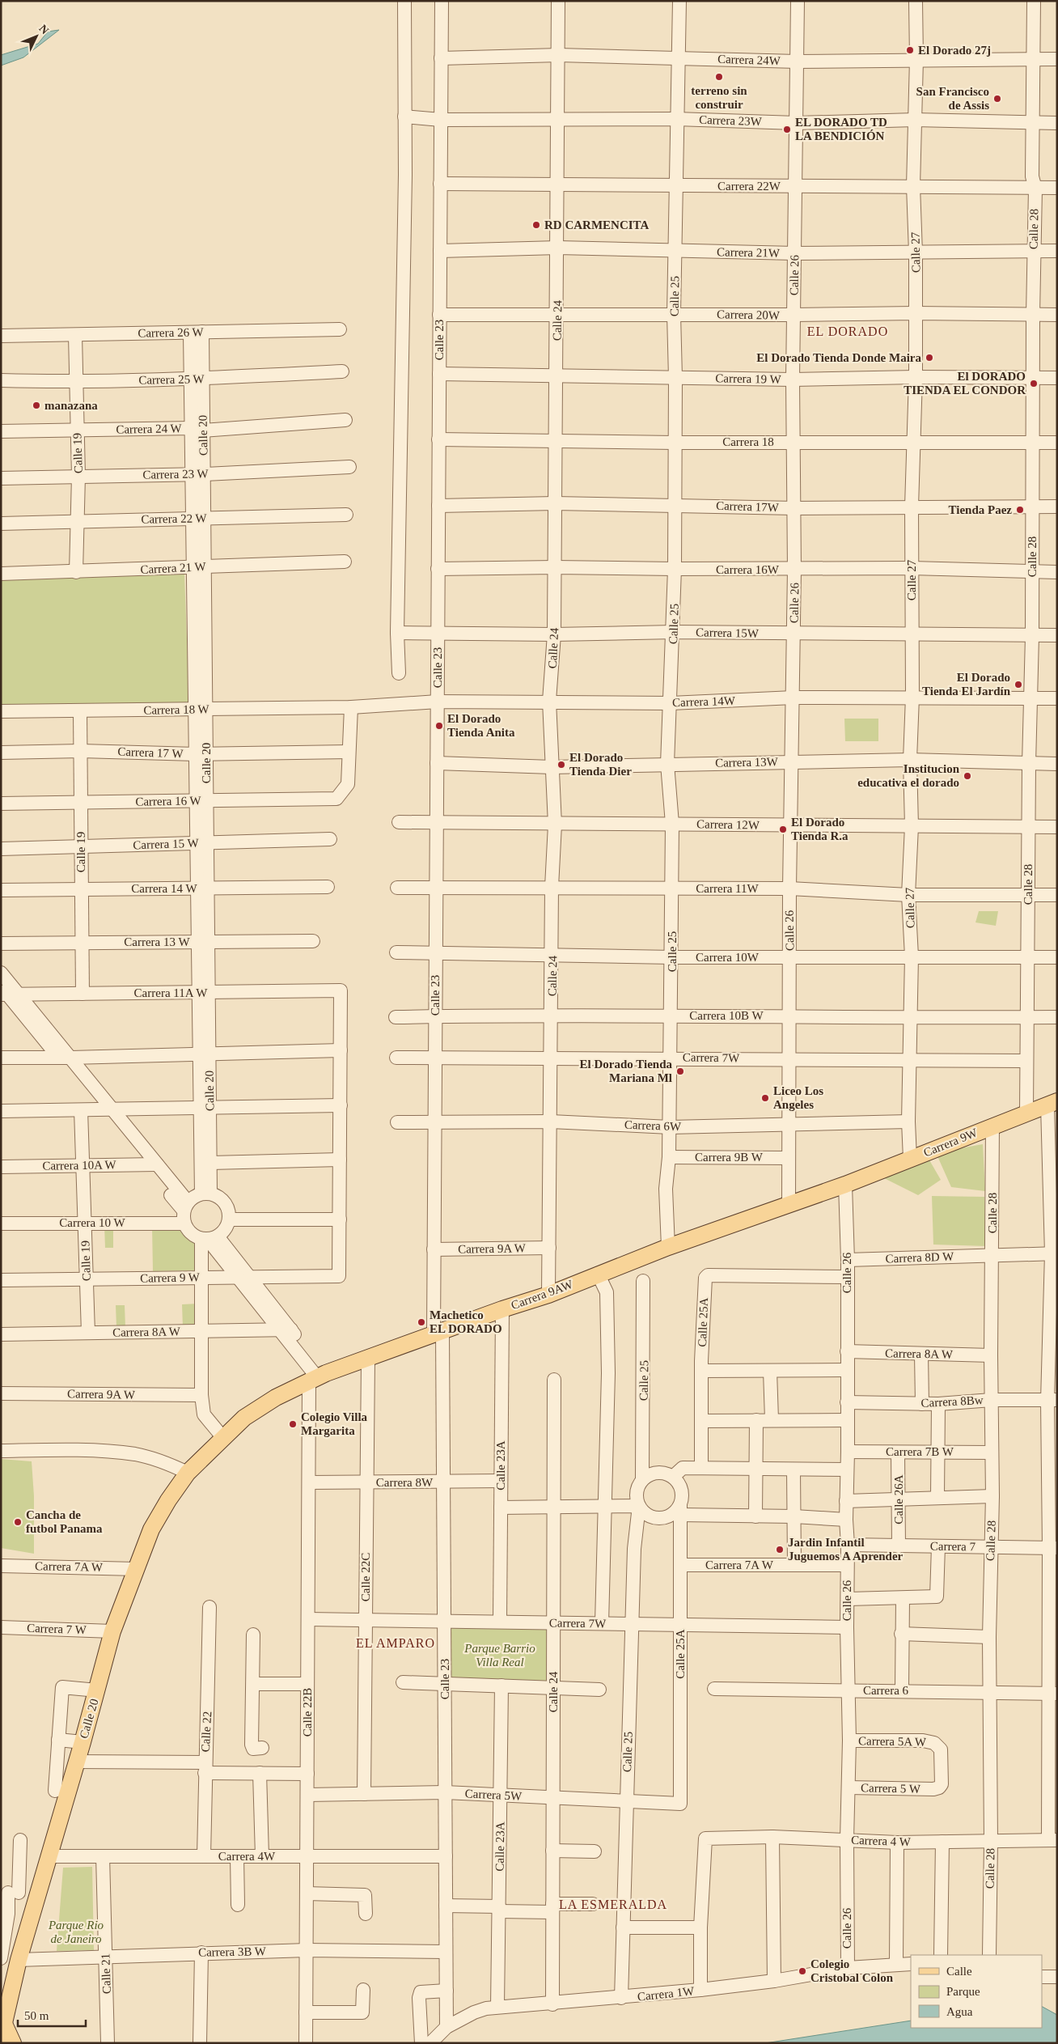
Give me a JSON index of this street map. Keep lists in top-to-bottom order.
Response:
{
  "streets": {
    "main road": ["Calle 20", "Carrera 9W", "Carrera 9AW"],
    "street": [
      "Carrera 24W",
      "Carrera 23W",
      "Carrera 22W",
      "Calle 28",
      "Carrera 21W",
      "Calle 27",
      "Calle 26",
      "Calle 25",
      "Carrera 20W",
      "Calle 24",
      "Carrera 26 W",
      "Calle 23",
      "Carrera 19 W",
      "Carrera 25 W",
      "Carrera 24 W",
      "Carrera 18",
      "Calle 19",
      "Carrera 23 W",
      "Carrera 17W",
      "Carrera 22 W",
      "Carrera 21 W",
      "Carrera 16W",
      "Carrera 15W",
      "Carrera 14W",
      "Carrera 18 W",
      "Carrera 17 W",
      "Carrera 13W",
      "Carrera 16 W",
      "Carrera 12W",
      "Carrera 15 W",
      "Carrera 14 W",
      "Carrera 11W",
      "Carrera 13 W",
      "Carrera 10W",
      "Carrera 11A W",
      "Carrera 10B W",
      "Carrera 7W",
      "Carrera 6W",
      "Carrera 9B W",
      "Carrera 10A W",
      "Carrera 10 W",
      "Carrera 9A W",
      "Carrera 8D W",
      "Carrera 9 W",
      "Calle 25A",
      "Carrera 8A W",
      "Carrera 8Bw",
      "Carrera 7B W",
      "Calle 23A",
      "Carrera 8W",
      "Calle 26A",
      "Carrera 7",
      "Carrera 7A W",
      "Calle 22C",
      "Carrera 7 W",
      "Carrera 6",
      "Calle 22B",
      "Calle 22",
      "Carrera 5A W",
      "Carrera 5 W",
      "Carrera 5W",
      "Carrera 4 W",
      "Carrera 4W",
      "Carrera 3B W",
      "Calle 21",
      "Carrera 1W"
    ]
  },
  "crossings": [
    ["Carrera 24W", "Calle 28"],
    ["Carrera 24W", "Calle 27"],
    ["Carrera 24W", "Calle 26"],
    ["Carrera 24W", "Calle 25"],
    ["Carrera 24W", "Calle 24"],
    ["Carrera 24W", "Calle 23"],
    ["Carrera 23W", "Calle 28"],
    ["Carrera 23W", "Calle 27"],
    ["Carrera 23W", "Calle 26"],
    ["Carrera 23W", "Calle 25"],
    ["Carrera 23W", "Calle 24"],
    ["Carrera 23W", "Calle 23"],
    ["Carrera 22W", "Calle 28"],
    ["Carrera 22W", "Calle 27"],
    ["Carrera 22W", "Calle 26"],
    ["Carrera 22W", "Calle 25"],
    ["Carrera 22W", "Calle 24"],
    ["Carrera 22W", "Calle 23"],
    ["Calle 28", "Carrera 21W"],
    ["Calle 28", "Carrera 20W"],
    ["Calle 28", "Carrera 19 W"],
    ["Calle 28", "Carrera 18"],
    ["Calle 28", "Carrera 17W"],
    ["Calle 28", "Carrera 16W"],
    ["Calle 28", "Carrera 15W"],
    ["Calle 28", "Carrera 14W"],
    ["Calle 28", "Carrera 13W"],
    ["Calle 28", "Carrera 12W"],
    ["Calle 28", "Carrera 11W"],
    ["Calle 28", "Carrera 10W"],
    ["Calle 28", "Carrera 10B W"],
    ["Calle 28", "Carrera 7W"],
    ["Calle 28", "Carrera 9W"],
    ["Calle 28", "Carrera 8D W"],
    ["Calle 28", "Carrera 8A W"],
    ["Calle 28", "Carrera 8Bw"],
    ["Calle 28", "Carrera 7B W"],
    ["Calle 28", "Carrera 7"],
    ["Calle 28", "Carrera 6"],
    ["Calle 28", "Carrera 4 W"],
    ["Carrera 21W", "Calle 27"],
    ["Carrera 21W", "Calle 26"],
    ["Carrera 21W", "Calle 25"],
    ["Carrera 21W", "Calle 24"],
    ["Carrera 21W", "Calle 23"],
    ["Calle 27", "Carrera 20W"],
    ["Calle 27", "Carrera 19 W"],
    ["Calle 27", "Carrera 18"],
    ["Calle 27", "Carrera 17W"],
    ["Calle 27", "Carrera 16W"],
    ["Calle 27", "Carrera 15W"],
    ["Calle 27", "Carrera 14W"],
    ["Calle 27", "Carrera 13W"],
    ["Calle 27", "Carrera 12W"],
    ["Calle 27", "Carrera 11W"],
    ["Calle 27", "Carrera 10W"],
    ["Calle 27", "Carrera 10B W"],
    ["Calle 27", "Carrera 7W"],
    ["Calle 27", "Carrera 6W"],
    ["Calle 27", "Carrera 9W"],
    ["Calle 26", "Carrera 20W"],
    ["Calle 26", "Carrera 19 W"],
    ["Calle 26", "Carrera 18"],
    ["Calle 26", "Carrera 17W"],
    ["Calle 26", "Carrera 16W"],
    ["Calle 26", "Carrera 15W"],
    ["Calle 26", "Carrera 14W"],
    ["Calle 26", "Carrera 13W"],
    ["Calle 26", "Carrera 12W"],
    ["Calle 26", "Carrera 11W"],
    ["Calle 26", "Carrera 10W"],
    ["Calle 26", "Carrera 10B W"],
    ["Calle 26", "Carrera 7W"],
    ["Calle 26", "Carrera 6W"],
    ["Calle 26", "Carrera 9W"],
    ["Calle 26", "Carrera 9B W"],
    ["Calle 26", "Carrera 8D W"],
    ["Calle 26", "Carrera 9AW"],
    ["Calle 26", "Calle 25A"],
    ["Calle 26", "Carrera 8A W"],
    ["Calle 26", "Carrera 8Bw"],
    ["Calle 26", "Carrera 7B W"],
    ["Calle 26", "Carrera 7"],
    ["Calle 26", "Carrera 7A W"],
    ["Calle 26", "Carrera 6"],
    ["Calle 26", "Carrera 5A W"],
    ["Calle 26", "Carrera 5 W"],
    ["Calle 26", "Carrera 4 W"],
    ["Calle 26", "Carrera 1W"],
    ["Calle 25", "Carrera 20W"],
    ["Calle 25", "Carrera 19 W"],
    ["Calle 25", "Carrera 18"],
    ["Calle 25", "Carrera 17W"],
    ["Calle 25", "Carrera 16W"],
    ["Calle 25", "Carrera 15W"],
    ["Calle 25", "Carrera 14W"],
    ["Calle 25", "Carrera 13W"],
    ["Calle 25", "Carrera 12W"],
    ["Calle 25", "Carrera 11W"],
    ["Calle 25", "Carrera 10W"],
    ["Calle 25", "Carrera 10B W"],
    ["Calle 25", "Carrera 7W"],
    ["Calle 25", "Carrera 6W"],
    ["Calle 25", "Carrera 9B W"],
    ["Calle 25", "Carrera 9AW"],
    ["Calle 25", "Calle 25A"],
    ["Calle 25", "Carrera 5W"],
    ["Calle 25", "Carrera 1W"],
    ["Carrera 20W", "Calle 24"],
    ["Carrera 20W", "Calle 23"],
    ["Calle 24", "Carrera 19 W"],
    ["Calle 24", "Carrera 18"],
    ["Calle 24", "Carrera 17W"],
    ["Calle 24", "Carrera 16W"],
    ["Calle 24", "Carrera 15W"],
    ["Calle 24", "Carrera 14W"],
    ["Calle 24", "Carrera 13W"],
    ["Calle 24", "Carrera 12W"],
    ["Calle 24", "Carrera 11W"],
    ["Calle 24", "Carrera 10W"],
    ["Calle 24", "Carrera 10B W"],
    ["Calle 24", "Carrera 7W"],
    ["Calle 24", "Carrera 6W"],
    ["Calle 24", "Carrera 9A W"],
    ["Calle 24", "Carrera 9AW"],
    ["Calle 24", "Carrera 5W"],
    ["Calle 24", "Carrera 1W"],
    ["Carrera 26 W", "Calle 20"],
    ["Carrera 26 W", "Calle 19"],
    ["Calle 23", "Carrera 19 W"],
    ["Calle 23", "Carrera 18"],
    ["Calle 23", "Carrera 17W"],
    ["Calle 23", "Carrera 16W"],
    ["Calle 23", "Carrera 15W"],
    ["Calle 23", "Carrera 14W"],
    ["Calle 23", "Carrera 13W"],
    ["Calle 23", "Carrera 12W"],
    ["Calle 23", "Carrera 11W"],
    ["Calle 23", "Carrera 10W"],
    ["Calle 23", "Carrera 10B W"],
    ["Calle 23", "Carrera 7W"],
    ["Calle 23", "Carrera 6W"],
    ["Calle 23", "Carrera 9A W"],
    ["Calle 23", "Carrera 9AW"],
    ["Calle 23", "Carrera 8W"],
    ["Calle 23", "Carrera 5W"],
    ["Calle 23", "Carrera 4W"],
    ["Calle 23", "Carrera 3B W"],
    ["Calle 23", "Carrera 1W"],
    ["Carrera 25 W", "Calle 20"],
    ["Carrera 25 W", "Calle 19"],
    ["Carrera 24 W", "Calle 20"],
    ["Carrera 24 W", "Calle 19"],
    ["Calle 20", "Carrera 23 W"],
    ["Calle 20", "Carrera 22 W"],
    ["Calle 20", "Carrera 21 W"],
    ["Calle 20", "Carrera 18 W"],
    ["Calle 20", "Carrera 17 W"],
    ["Calle 20", "Carrera 16 W"],
    ["Calle 20", "Carrera 15 W"],
    ["Calle 20", "Carrera 14 W"],
    ["Calle 20", "Carrera 13 W"],
    ["Calle 20", "Carrera 11A W"],
    ["Calle 20", "Carrera 10 W"],
    ["Calle 20", "Carrera 9AW"],
    ["Calle 20", "Carrera 7A W"],
    ["Calle 20", "Carrera 7 W"],
    ["Calle 20", "Carrera 4W"],
    ["Calle 20", "Carrera 3B W"],
    ["Calle 19", "Carrera 23 W"],
    ["Calle 19", "Carrera 22 W"],
    ["Calle 19", "Carrera 21 W"],
    ["Calle 19", "Carrera 18 W"],
    ["Calle 19", "Carrera 17 W"],
    ["Calle 19", "Carrera 16 W"],
    ["Calle 19", "Carrera 15 W"],
    ["Calle 19", "Carrera 14 W"],
    ["Calle 19", "Carrera 13 W"],
    ["Calle 19", "Carrera 11A W"],
    ["Calle 19", "Carrera 10A W"],
    ["Calle 19", "Carrera 10 W"],
    ["Calle 19", "Carrera 9 W"],
    ["Calle 19", "Carrera 8A W"],
    ["Carrera 14W", "Carrera 18 W"],
    ["Carrera 17 W", "Carrera 16 W"],
    ["Carrera 7W", "Calle 25A"],
    ["Carrera 7W", "Calle 23A"],
    ["Carrera 7W", "Calle 22C"],
    ["Carrera 7W", "Calle 22B"],
    ["Carrera 9W", "Carrera 9AW"],
    ["Carrera 9AW", "Calle 23A"],
    ["Carrera 9AW", "Calle 22C"],
    ["Carrera 9AW", "Calle 22B"],
    ["Calle 25A", "Carrera 7A W"],
    ["Calle 25A", "Carrera 5W"],
    ["Carrera 7B W", "Calle 26A"],
    ["Calle 23A", "Carrera 8W"],
    ["Calle 23A", "Carrera 5W"],
    ["Calle 23A", "Carrera 1W"],
    ["Carrera 8W", "Calle 22C"],
    ["Carrera 8W", "Calle 22B"],
    ["Calle 26A", "Carrera 7"],
    ["Calle 22C", "Carrera 5W"],
    ["Calle 22B", "Carrera 5W"],
    ["Calle 22B", "Carrera 4W"],
    ["Calle 22B", "Carrera 3B W"],
    ["Calle 22", "Carrera 4W"],
    ["Carrera 5A W", "Carrera 5 W"],
    ["Carrera 4W", "Calle 21"],
    ["Carrera 3B W", "Calle 21"]
  ],
  "districts": ["EL DORADO", "EL AMPARO", "LA ESMERALDA"],
  "parks": ["Parque Barrio Villa Real", "Parque Rio de Janeiro"],
  "places": [
    "El Dorado 27j",
    "terreno sin construir",
    "San Francisco de Assis",
    "EL DORADO TD LA BENDICIÓN",
    "RD CARMENCITA",
    "El Dorado Tienda Donde Maira",
    "El DORADO TIENDA EL CONDOR",
    "manazana",
    "Tienda Paez",
    "El Dorado Tienda El Jardín",
    "El Dorado Tienda Anita",
    "El Dorado Tienda Dier",
    "Institucion educativa el dorado",
    "El Dorado Tienda R.a",
    "El Dorado Tienda Mariana Ml",
    "Liceo Los Angeles",
    "Machetico EL DORADO",
    "Colegio Villa Margarita",
    "Cancha de futbol Panama",
    "Jardin Infantil Juguemos A Aprender",
    "Colegio Cristobal Colon"
  ],
  "legend": ["Calle", "Parque", "Agua"],
  "scale_bar": "50 m",
  "north": "top right"
}
